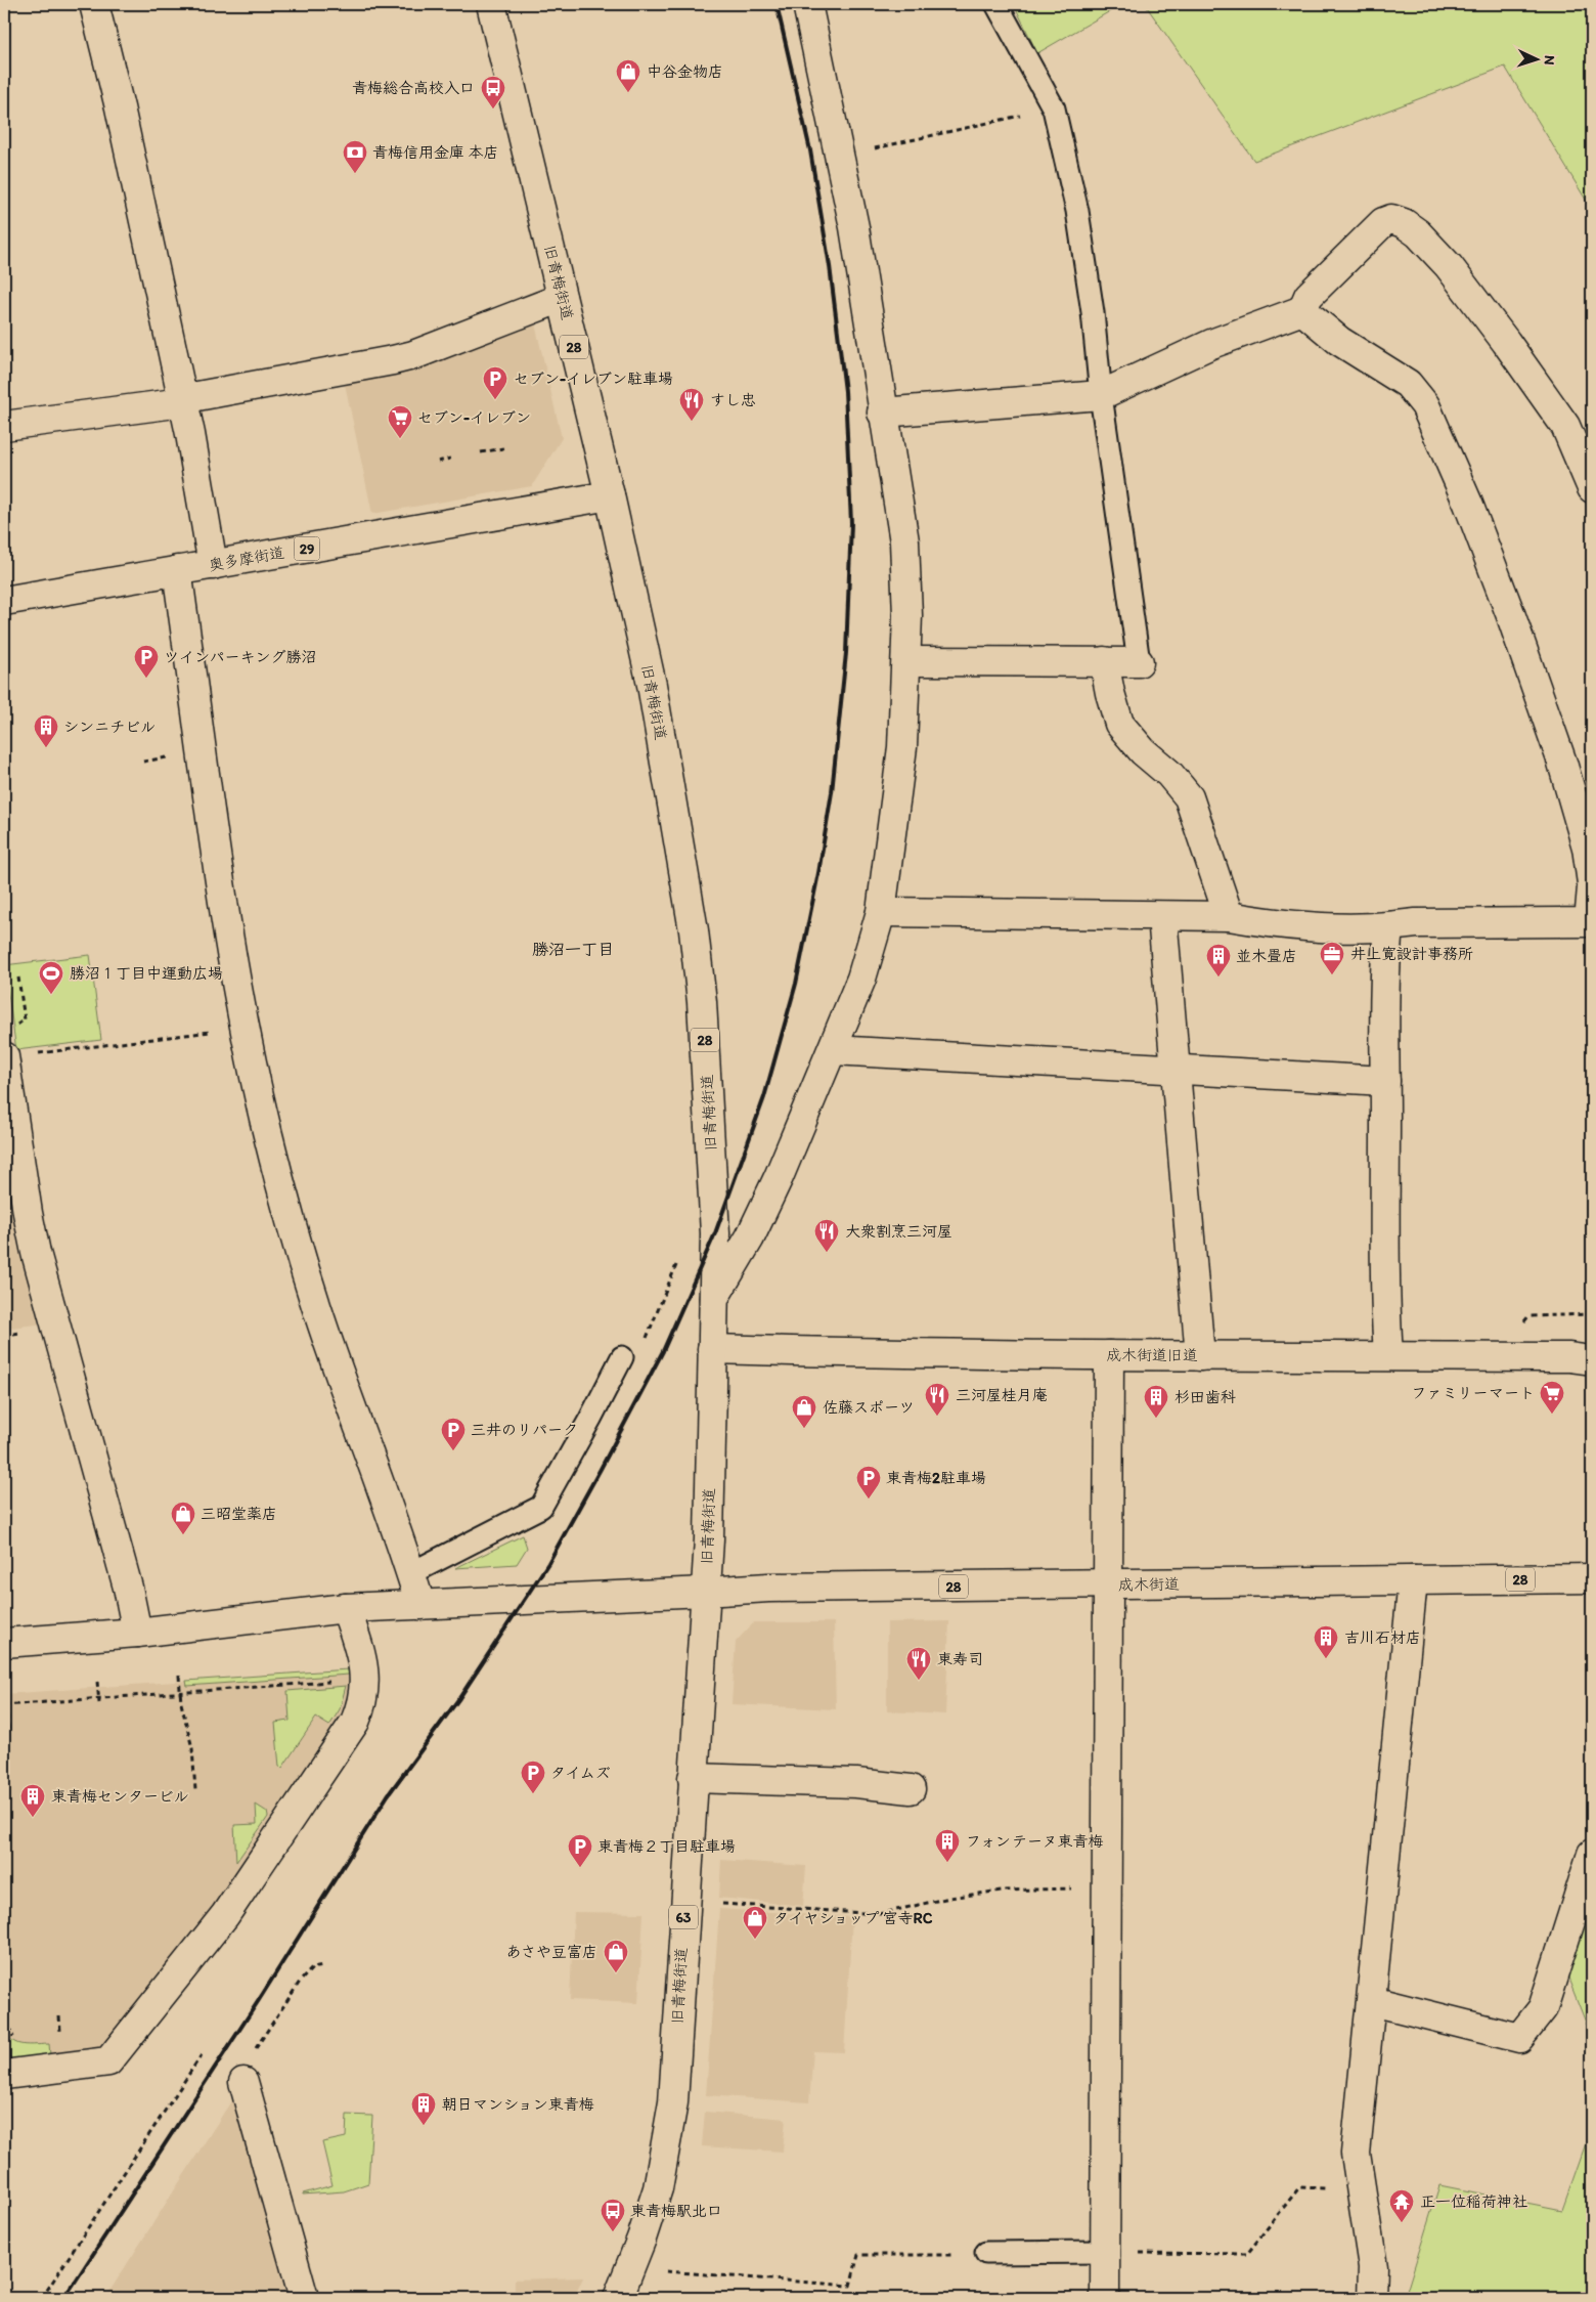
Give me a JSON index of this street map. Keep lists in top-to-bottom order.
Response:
{
  "streets": {
    "street": [
      "旧青梅街道",
      "28",
      "29",
      "奥多摩街道",
      "成木街道旧道",
      "成木街道",
      "63"
    ]
  },
  "crossings": [
    ["旧青梅街道", "奥多摩街道"],
    ["旧青梅街道", "成木街道旧道"],
    ["旧青梅街道", "成木街道"],
    ["旧青梅街道", "63"]
  ],
  "districts": ["勝沼一丁目"],
  "places": {
    "shop": [
      "中谷金物店",
      "佐藤スポーツ",
      "三昭堂薬店",
      "タイヤショップ 宮寺RC",
      "あさや豆富店"
    ],
    "bus stop": ["青梅総合高校入口", "東青梅駅北口"],
    "bank": ["青梅信用金庫 本店"],
    "parking": [
      "セブン-イレブン駐車場",
      "ツインパーキング勝沼",
      "三井のリパーク",
      "東青梅2駐車場",
      "タイムズ",
      "東青梅２丁目駐車場"
    ],
    "restaurant": [
      "すし忠",
      "大衆割烹三河屋",
      "三河屋桂月庵",
      "東寿司"
    ],
    "supermarket": ["セブン-イレブン", "ファミリーマート"],
    "building": [
      "シンニチビル",
      "並木畳店",
      "杉田歯科",
      "吉川石材店",
      "東青梅センタービル",
      "フォンテーヌ東青梅",
      "朝日マンション東青梅"
    ],
    "office": ["井上寛設計事務所"],
    "sports": ["勝沼１丁目中運動広場"],
    "temple": ["正一位稲荷神社"]
  },
  "north": "right"
}
